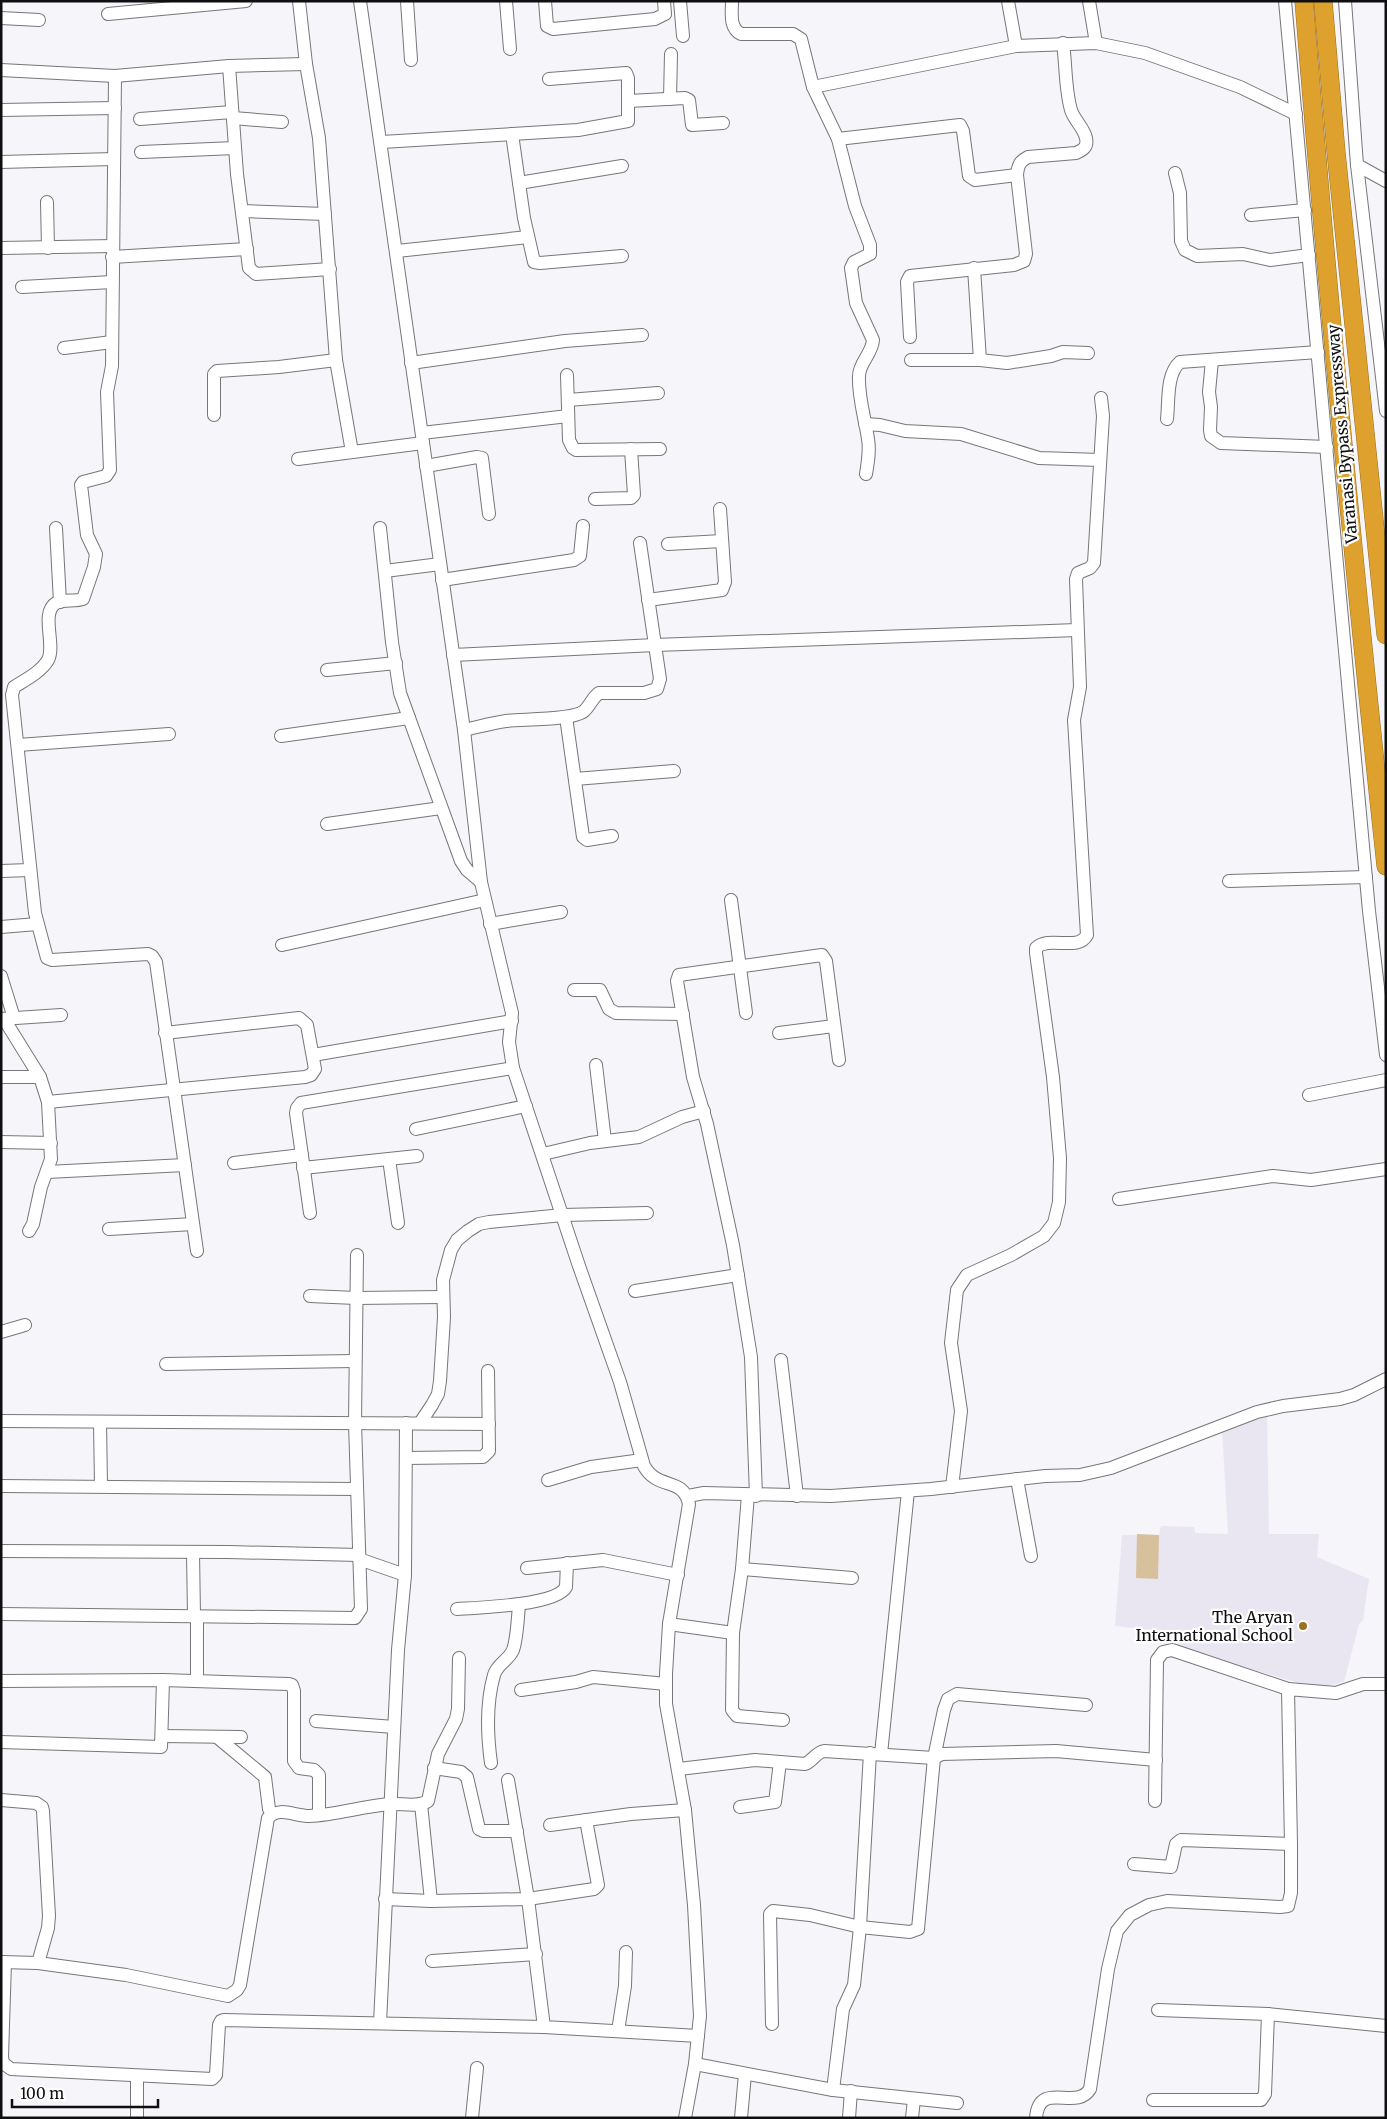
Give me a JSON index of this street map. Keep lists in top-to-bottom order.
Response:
{
  "streets": {
    "highway": ["Varanasi Bypass Expressway"]
  },
  "places": ["The Aryan International School"],
  "scale_bar": "100 m"
}
